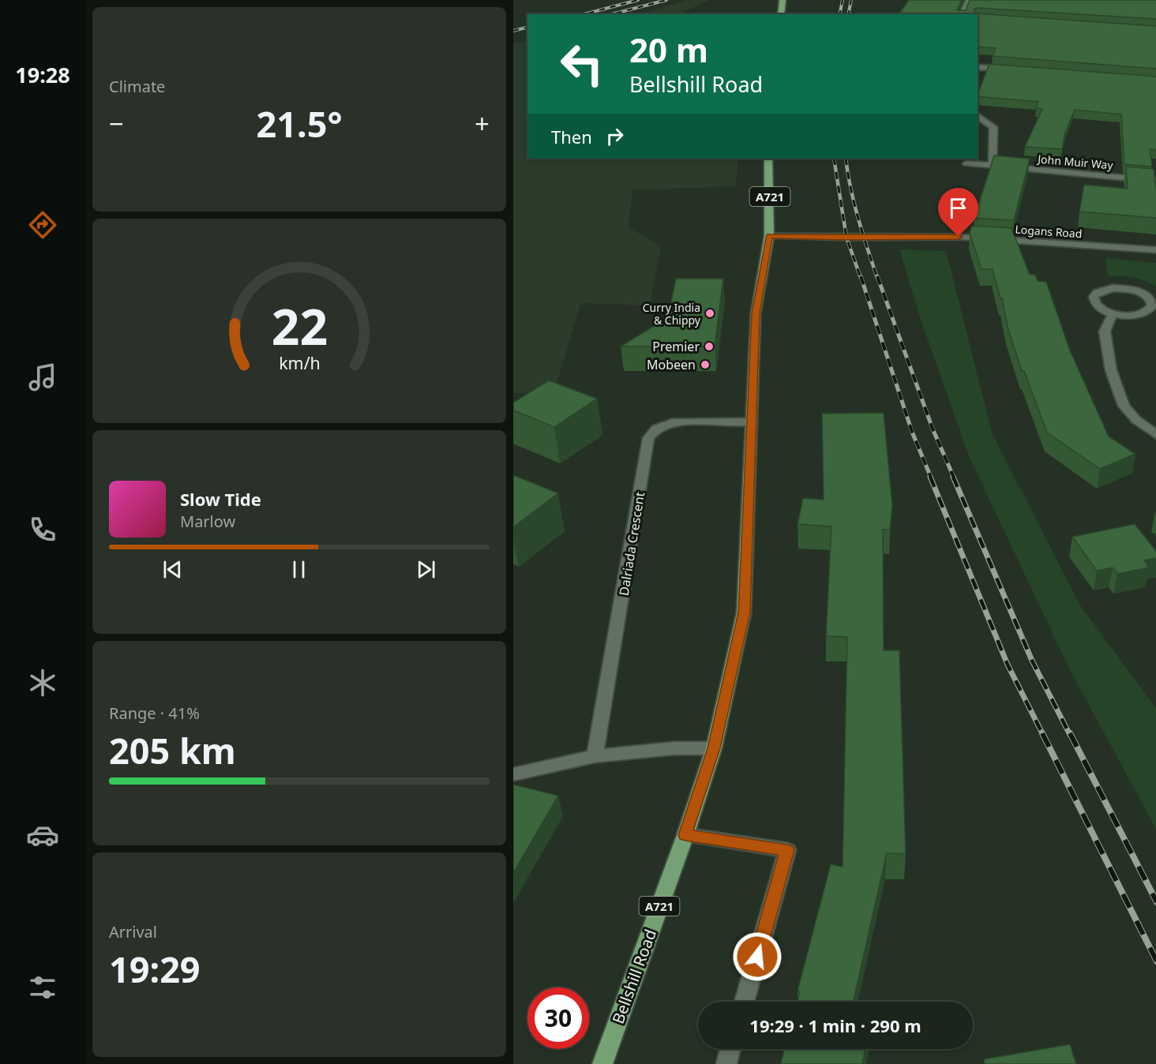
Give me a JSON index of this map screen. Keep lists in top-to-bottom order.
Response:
{
  "streets": {
    "main road": ["A721", "Bellshill Road"],
    "street": ["John Muir Way", "Logans Road", "Dalriada Crescent"]
  },
  "crossings": [
    ["Logans Road", "Bellshill Road"],
    ["Dalriada Crescent", "Bellshill Road"]
  ],
  "places": ["Curry India & Chippy", "Premier", "Mobeen"],
  "page": {
    "tabs": "19:28",
    "tile": [
      "Climate",
      ["Range · 41%", "205 km"],
      ["Arrival", "19:29"]
    ],
    "turn": ["20 m", "Bellshill Road"],
    "heat": ["−", "21.5°", "+"],
    "then": "Then",
    "song": ["Slow Tide", "Marlow"],
    "limit": "30",
    "trip": "19:29 · 1 min · 290 m",
    "gauge": ["22", "km/h"]
  }
}
